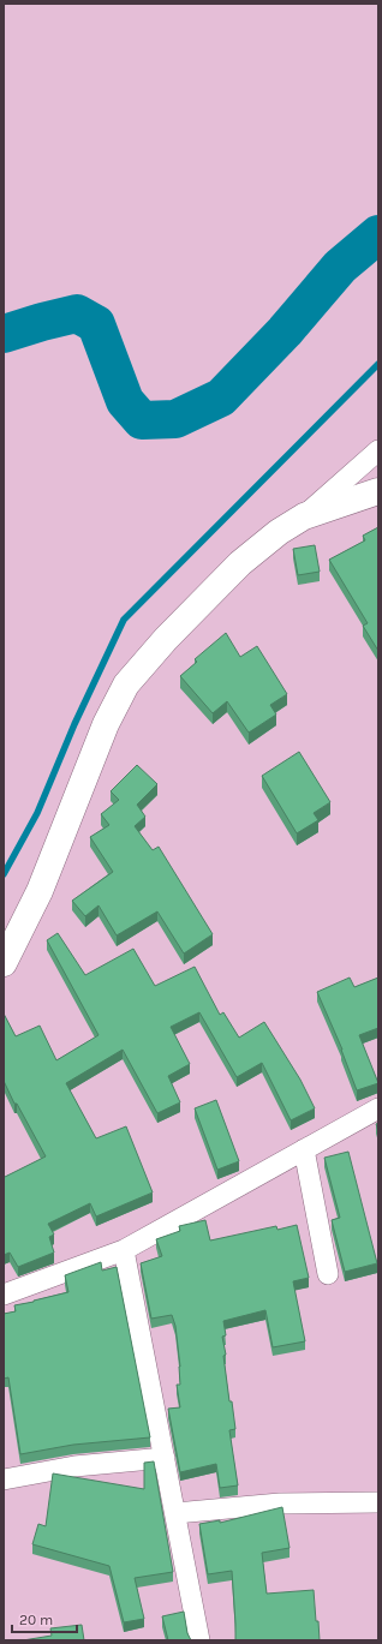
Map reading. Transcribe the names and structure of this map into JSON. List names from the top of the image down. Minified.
{"scale_bar":"20 m"}
